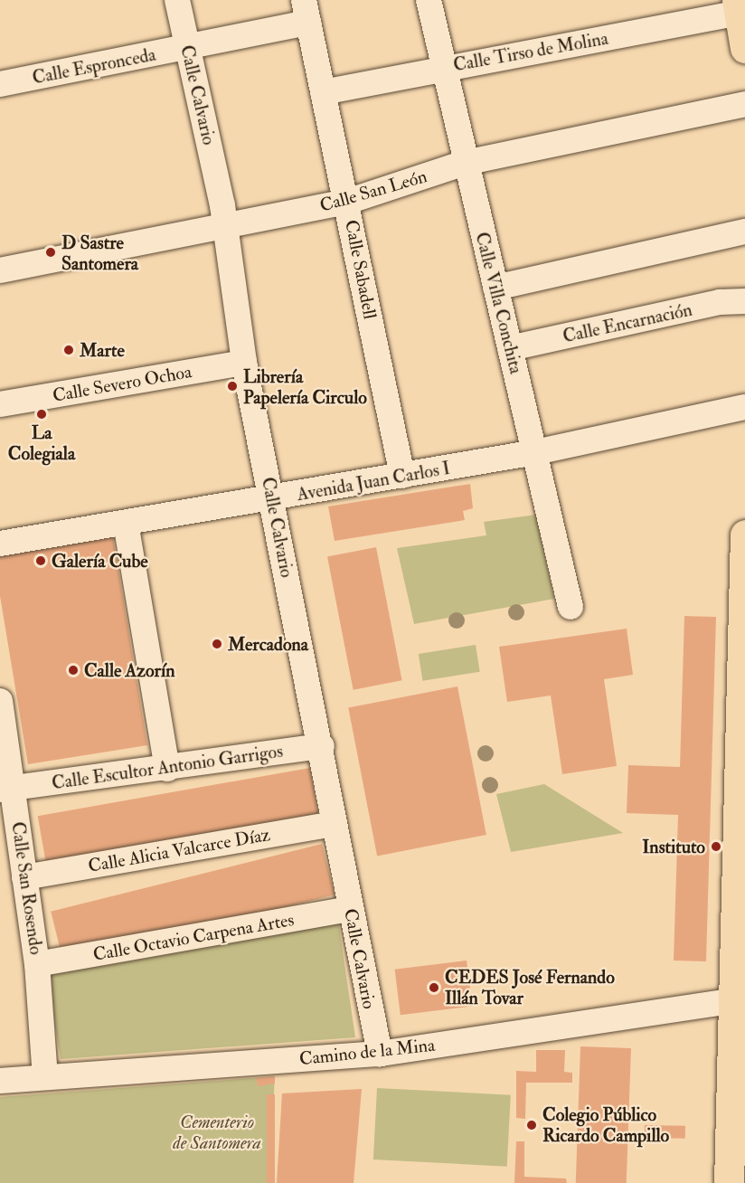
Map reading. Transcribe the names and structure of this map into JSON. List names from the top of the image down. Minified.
{"streets":{"street":["Calle Tirso de Molina","Calle Espronceda","Calle Calvario","Calle San León","Calle Sabadell","Calle Villa Conchita","Calle Encarnación","Calle Severo Ochoa","Avenida Juan Carlos I","Calle Escultor Antonio Garrigos","Calle Alicia Valcarce Díaz","Calle San Rosendo","Calle Octavio Carpena Artes","Camino de la Mina"]},"crossings":[["Calle Tirso de Molina","Calle Sabadell"],["Calle Tirso de Molina","Calle Villa Conchita"],["Calle Espronceda","Calle Calvario"],["Calle Espronceda","Calle Sabadell"],["Calle Calvario","Calle San León"],["Calle Calvario","Calle Severo Ochoa"],["Calle Calvario","Avenida Juan Carlos I"],["Calle Calvario","Calle Escultor Antonio Garrigos"],["Calle Calvario","Calle Alicia Valcarce Díaz"],["Calle Calvario","Calle Octavio Carpena Artes"],["Calle Calvario","Camino de la Mina"],["Calle San León","Calle Sabadell"],["Calle San León","Calle Villa Conchita"],["Calle Sabadell","Avenida Juan Carlos I"],["Calle Villa Conchita","Calle Encarnación"],["Calle Villa Conchita","Avenida Juan Carlos I"],["Calle Escultor Antonio Garrigos","Calle San Rosendo"],["Calle Alicia Valcarce Díaz","Calle San Rosendo"],["Calle San Rosendo","Calle Octavio Carpena Artes"],["Calle San Rosendo","Camino de la Mina"]],"parks":["Cementerio de Santomera"],"places":["D Sastre Santomera","Marte","Librería Papelería Circulo","La Colegiala","Galería Cube","Mercadona","Calle Azorín","Instituto","CEDES José Fernando Illán Tovar","Colegio Público Ricardo Campillo"]}
